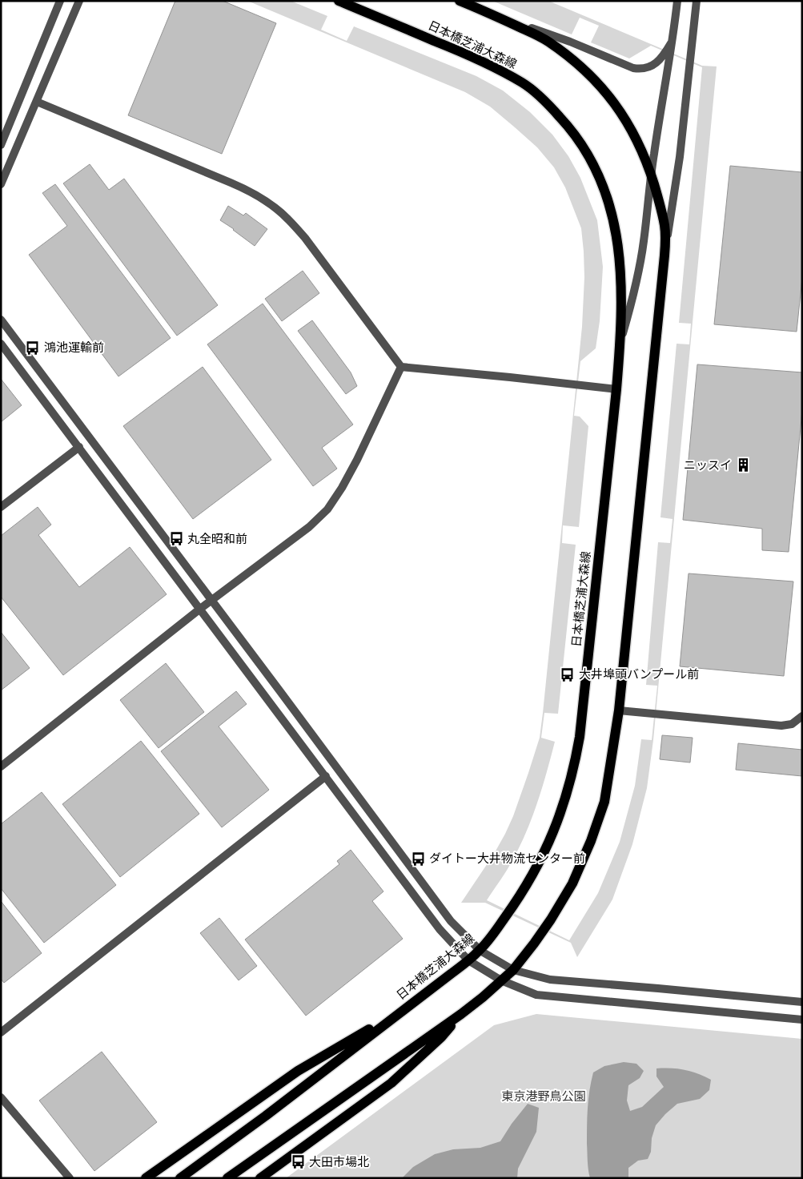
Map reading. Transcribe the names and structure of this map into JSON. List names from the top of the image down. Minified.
{"streets":{"main road":["日本橋芝浦大森線"]},"parks":["東京港野鳥公園"],"places":{"bus stop":["鴻池運輸前","丸全昭和前","大井埠頭バンプール前","ダイトー大井物流センター前","大田市場北"],"building":["ニッスイ"]}}
